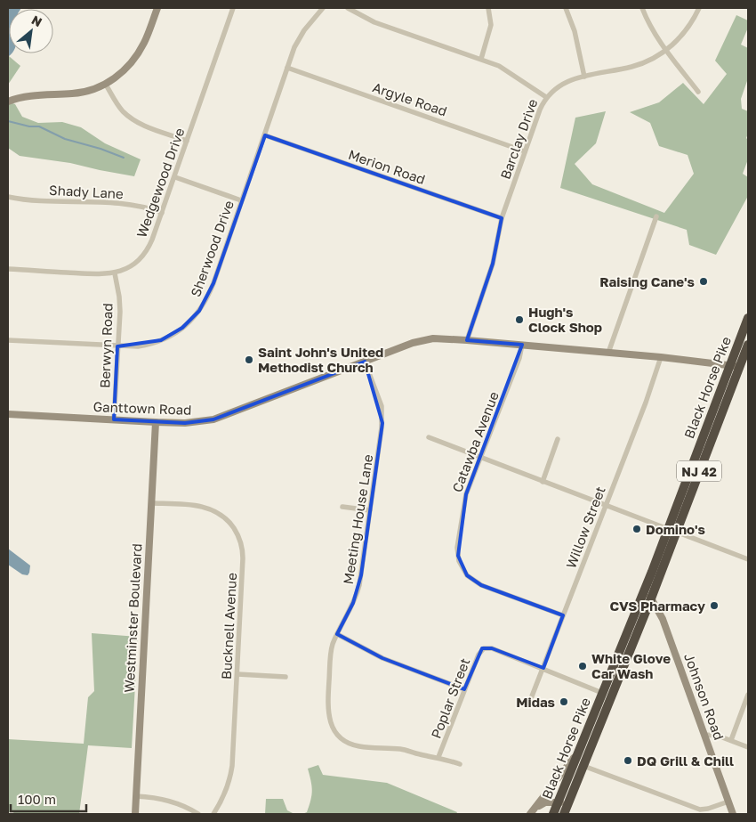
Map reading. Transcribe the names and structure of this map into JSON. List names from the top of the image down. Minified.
{"streets":{"highway":["Black Horse Pike","NJ 42"],"street":["Argyle Road","Barclay Drive","Merion Road","Wedgewood Drive","Shady Lane","Sherwood Drive","Berwyn Road","Ganttown Road","Catawba Avenue","Meeting House Lane","Willow Street","Westminster Boulevard","Bucknell Avenue","Johnson Road","Poplar Street"]},"crossings":[["Argyle Road","Barclay Drive"],["Argyle Road","Sherwood Drive"],["Barclay Drive","Merion Road"],["Barclay Drive","Ganttown Road"],["Merion Road","Sherwood Drive"],["Wedgewood Drive","Shady Lane"],["Wedgewood Drive","Berwyn Road"],["Sherwood Drive","Berwyn Road"],["Berwyn Road","Ganttown Road"],["Black Horse Pike","Ganttown Road"],["Black Horse Pike","Johnson Road"],["Ganttown Road","Catawba Avenue"],["Ganttown Road","Meeting House Lane"],["Ganttown Road","Willow Street"],["Ganttown Road","Westminster Boulevard"],["Catawba Avenue","Willow Street"],["Meeting House Lane","Poplar Street"],["Willow Street","Poplar Street"],["Westminster Boulevard","Bucknell Avenue"]],"places":["Raising Cane's","Hugh's Clock Shop","Saint John's United Methodist Church","Domino's","CVS Pharmacy","White Glove Car Wash","Midas","DQ Grill & Chill"],"scale_bar":"100 m","north":"top right"}
